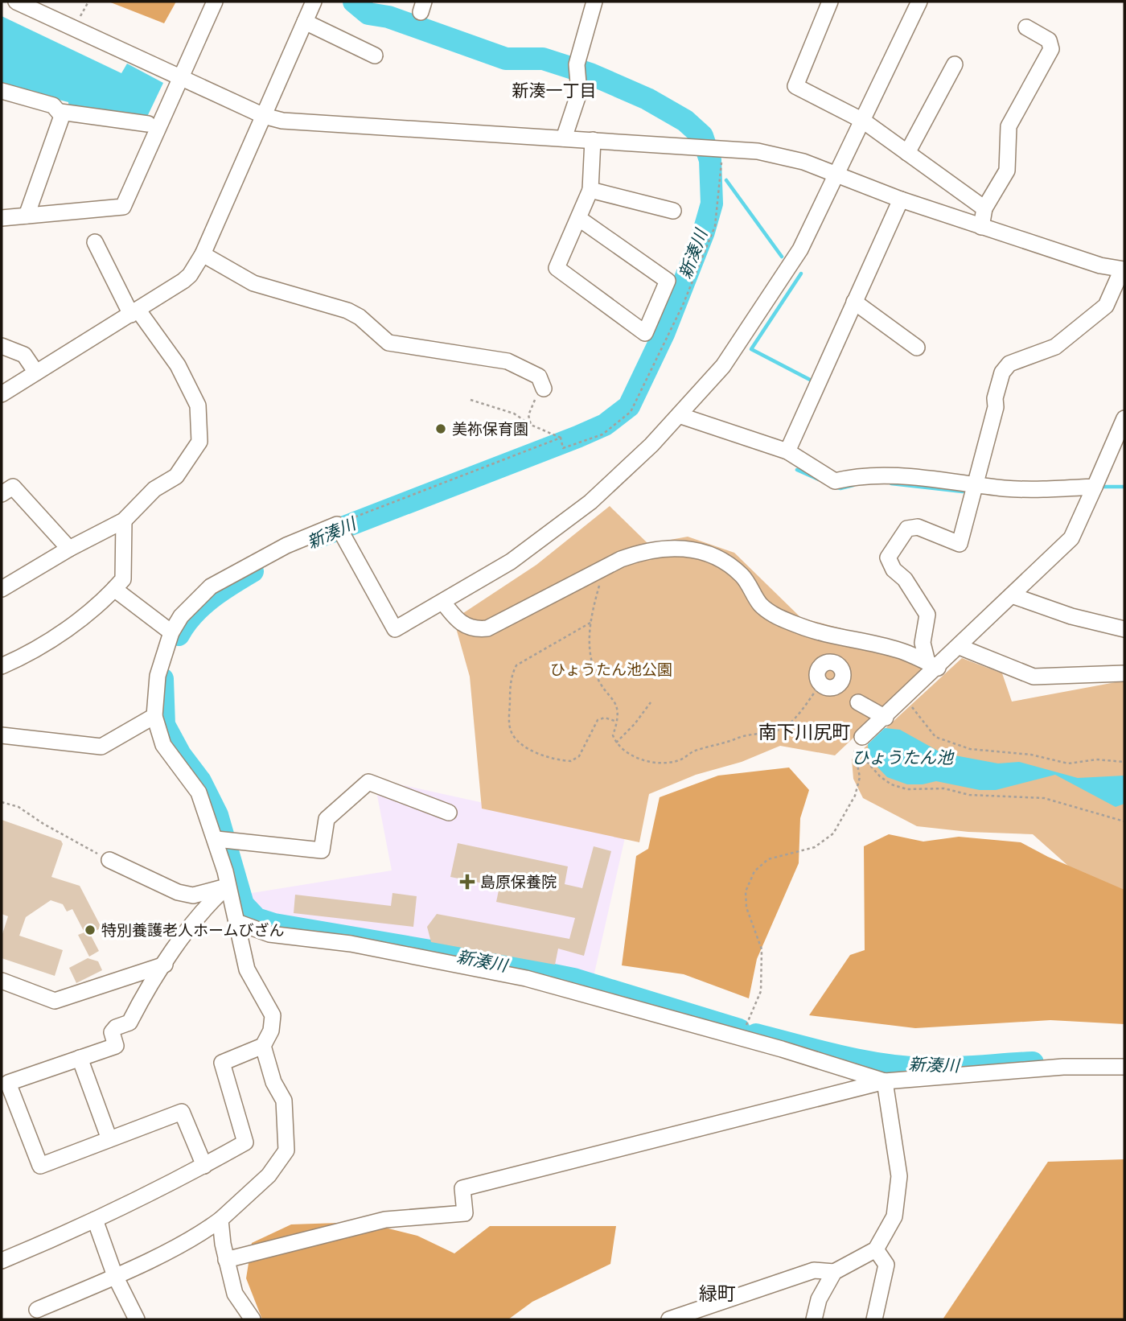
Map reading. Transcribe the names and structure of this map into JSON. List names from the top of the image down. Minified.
{"districts":["新湊一丁目","南下川尻町","緑町"],"water":["新湊川","ひょうたん池"],"parks":["ひょうたん池公園"],"places":{"other":["美祢保育園","特別養護老人ホームびざん"],"health":["島原保養院"]}}
